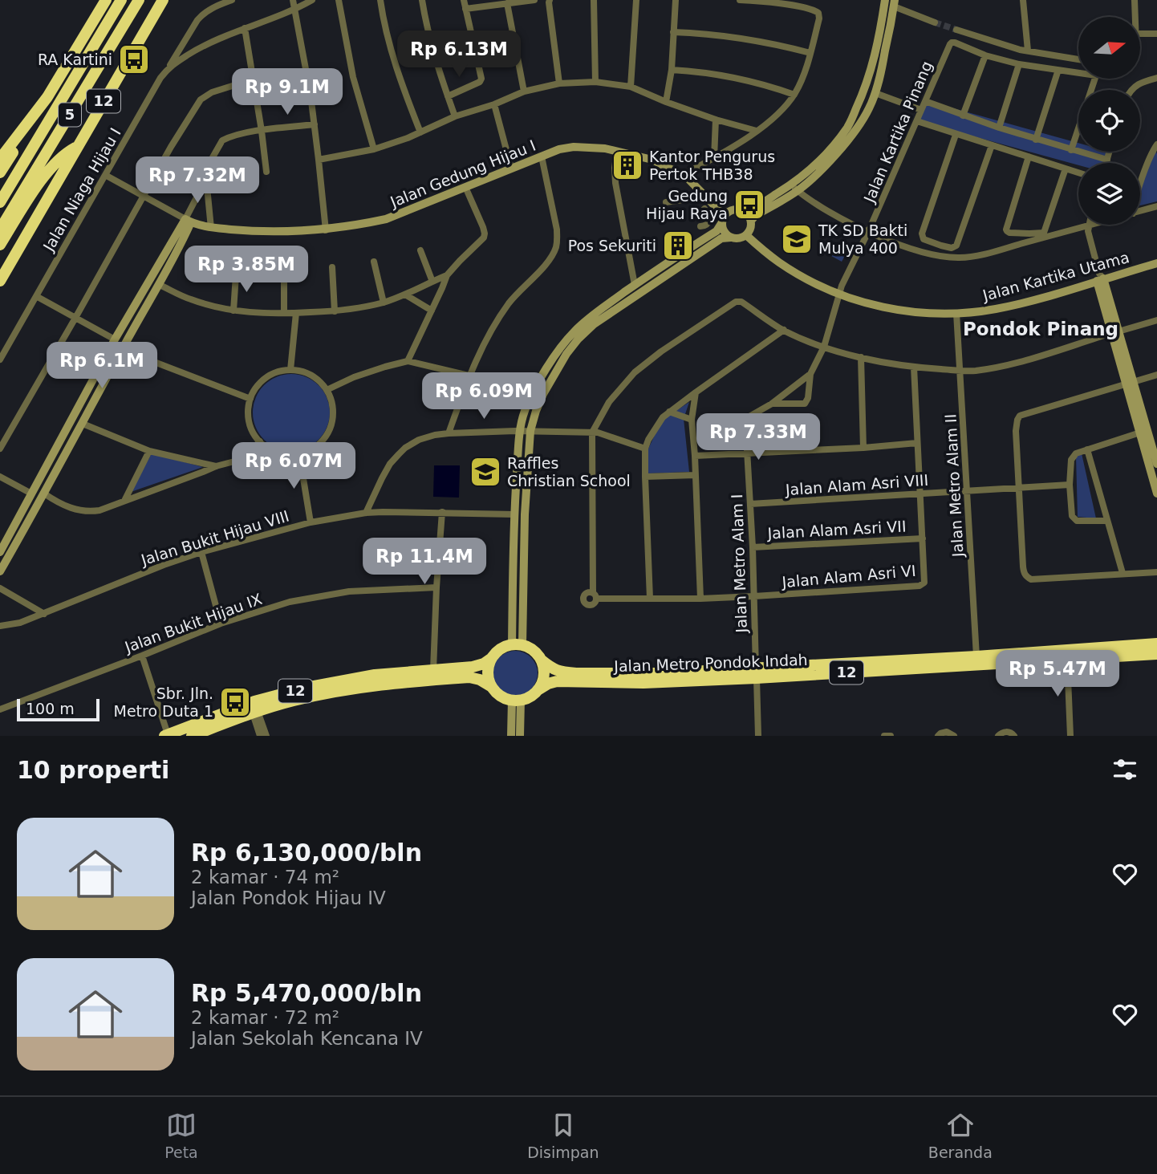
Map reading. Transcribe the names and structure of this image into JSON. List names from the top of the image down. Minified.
{"streets":{"highway":["12","5","Jalan Metro Pondok Indah"],"main road":["Jalan Gedung Hijau I","Jalan Kartika Utama"],"street":["Jalan Kartika Pinang","Jalan Niaga Hijau I","Jalan Alam Asri VIII","Jalan Metro Alam II","Jalan Alam Asri VII","Jalan Bukit Hijau VIII","Jalan Metro Alam I","Jalan Alam Asri VI","Jalan Bukit Hijau IX"]},"crossings":[["12","Jalan Metro Pondok Indah"],["Jalan Kartika Pinang","Jalan Kartika Utama"],["Jalan Kartika Pinang","Jalan Metro Alam I"],["Jalan Gedung Hijau I","Jalan Kartika Utama"],["Jalan Kartika Utama","Jalan Metro Alam II"],["Jalan Kartika Utama","Jalan Metro Alam I"],["Jalan Alam Asri VIII","Jalan Metro Alam II"],["Jalan Alam Asri VIII","Jalan Metro Alam I"],["Jalan Alam Asri VIII","Jalan Alam Asri VI"],["Jalan Metro Alam II","Jalan Metro Pondok Indah"],["Jalan Alam Asri VII","Jalan Metro Alam I"],["Jalan Alam Asri VII","Jalan Alam Asri VI"],["Jalan Metro Alam I","Jalan Alam Asri VI"],["Jalan Metro Alam I","Jalan Metro Pondok Indah"]],"districts":["Pondok Pinang"],"places":{"bus stop":["RA Kartini","Gedung Hijau Raya","Sbr. Jln. Metro Duta 1"],"building":["Kantor Pengurus Pertok THB38","Pos Sekuriti"],"school or university":["TK SD Bakti Mulya 400","Raffles Christian School"]},"scale_bar":"100 m","north":"right","page":{"price":["Rp 6.13M","Rp 9.1M","Rp 7.32M","Rp 3.85M","Rp 6.1M","Rp 6.09M","Rp 7.33M","Rp 6.07M","Rp 11.4M","Rp 5.47M"],"scale":"100 m","heading":"10 properti","list":[{"name":"Rp 6,130,000/bln","note":"2 kamar · 74 m² · Jalan Pondok Hijau IV"},{"name":"Rp 5,470,000/bln","note":"2 kamar · 72 m² · Jalan Sekolah Kencana IV"}],"tabs":["Peta","Disimpan","Beranda"]}}
